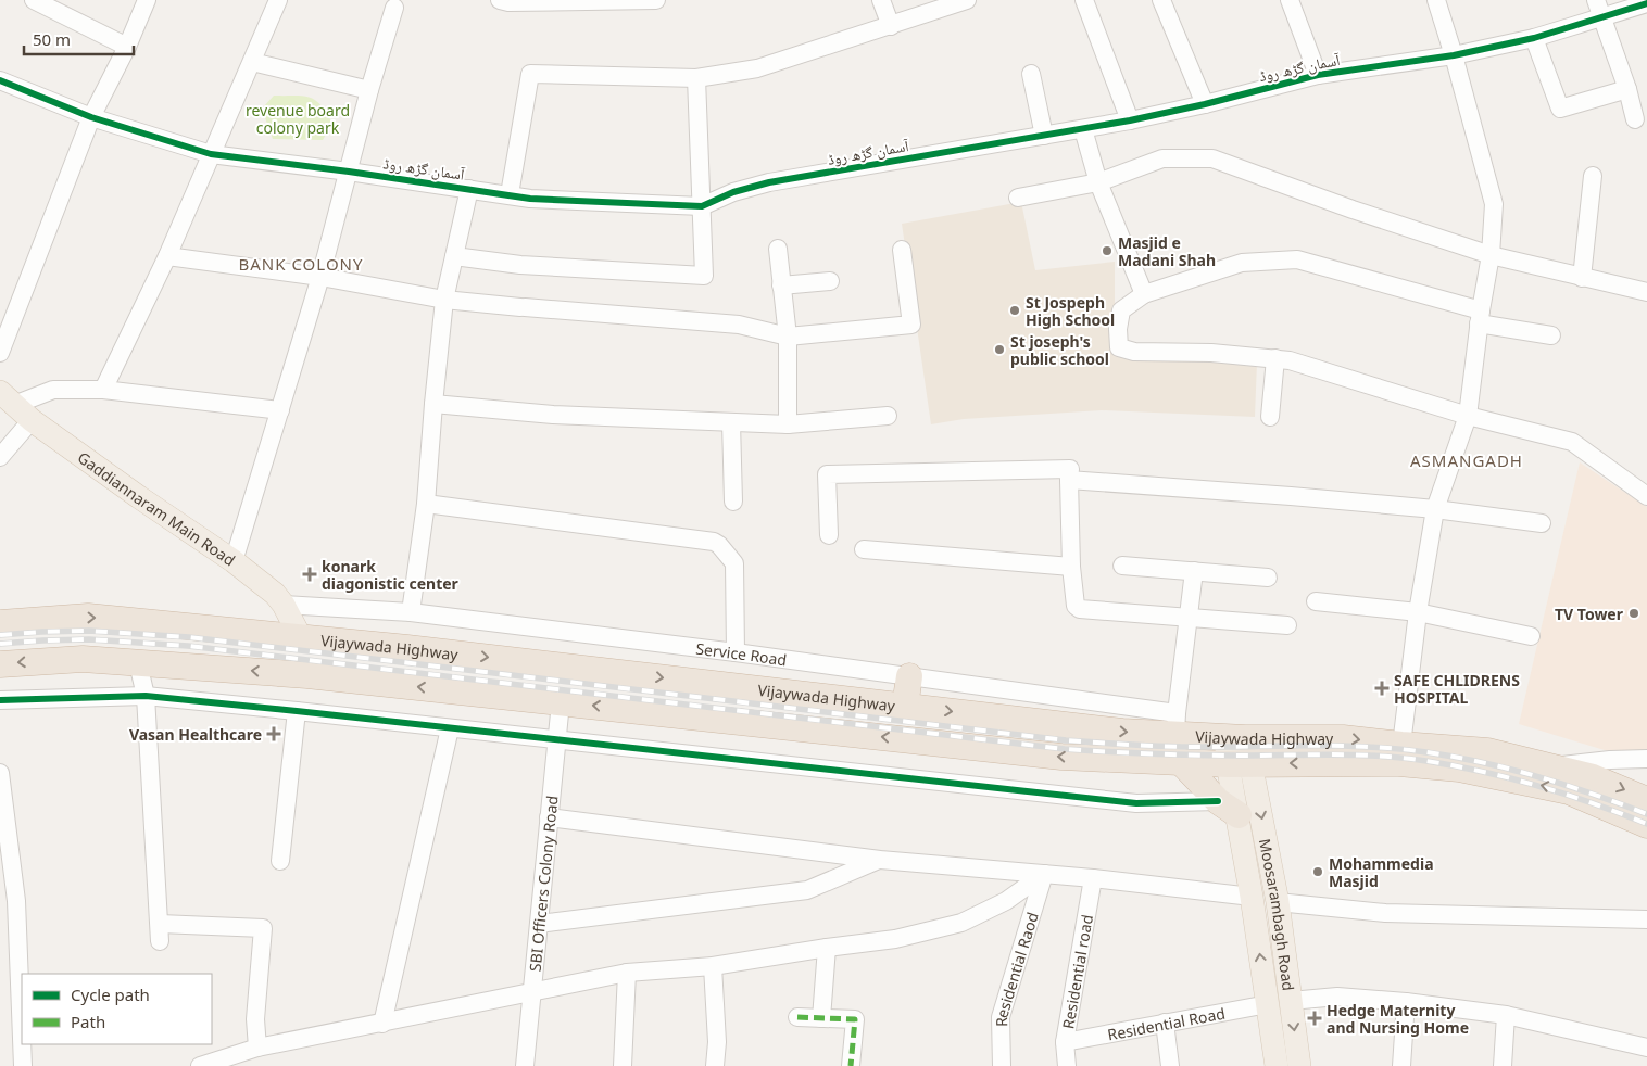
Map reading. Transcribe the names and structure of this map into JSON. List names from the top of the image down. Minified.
{"streets":{"highway":["Vijaywada Highway"],"main road":["Gaddiannaram Main Road","Moosarambagh Road"],"street":["آسمان گڑھ روڈ","Service Road","SBI Officers Colony Road","Residential Raod","Residential road","Residential Road"]},"crossings":[["Gaddiannaram Main Road","Vijaywada Highway"],["Gaddiannaram Main Road","Service Road"],["Vijaywada Highway","Service Road"],["Vijaywada Highway","SBI Officers Colony Road"],["Vijaywada Highway","Moosarambagh Road"],["Moosarambagh Road","Residential Road"],["Residential road","Residential Road"]],"districts":["BANK COLONY","ASMANGADH"],"parks":["revenue board colony park"],"places":{"other":["Masjid e Madani Shah","St Jospeph High School","St joseph's public school","TV Tower","Mohammedia Masjid"],"health":["konark diagonistic center","SAFE CHLIDRENS HOSPITAL","Vasan Healthcare","Hedge Maternity and Nursing Home"]},"legend":["Cycle path","Path"],"scale_bar":"50 m"}
